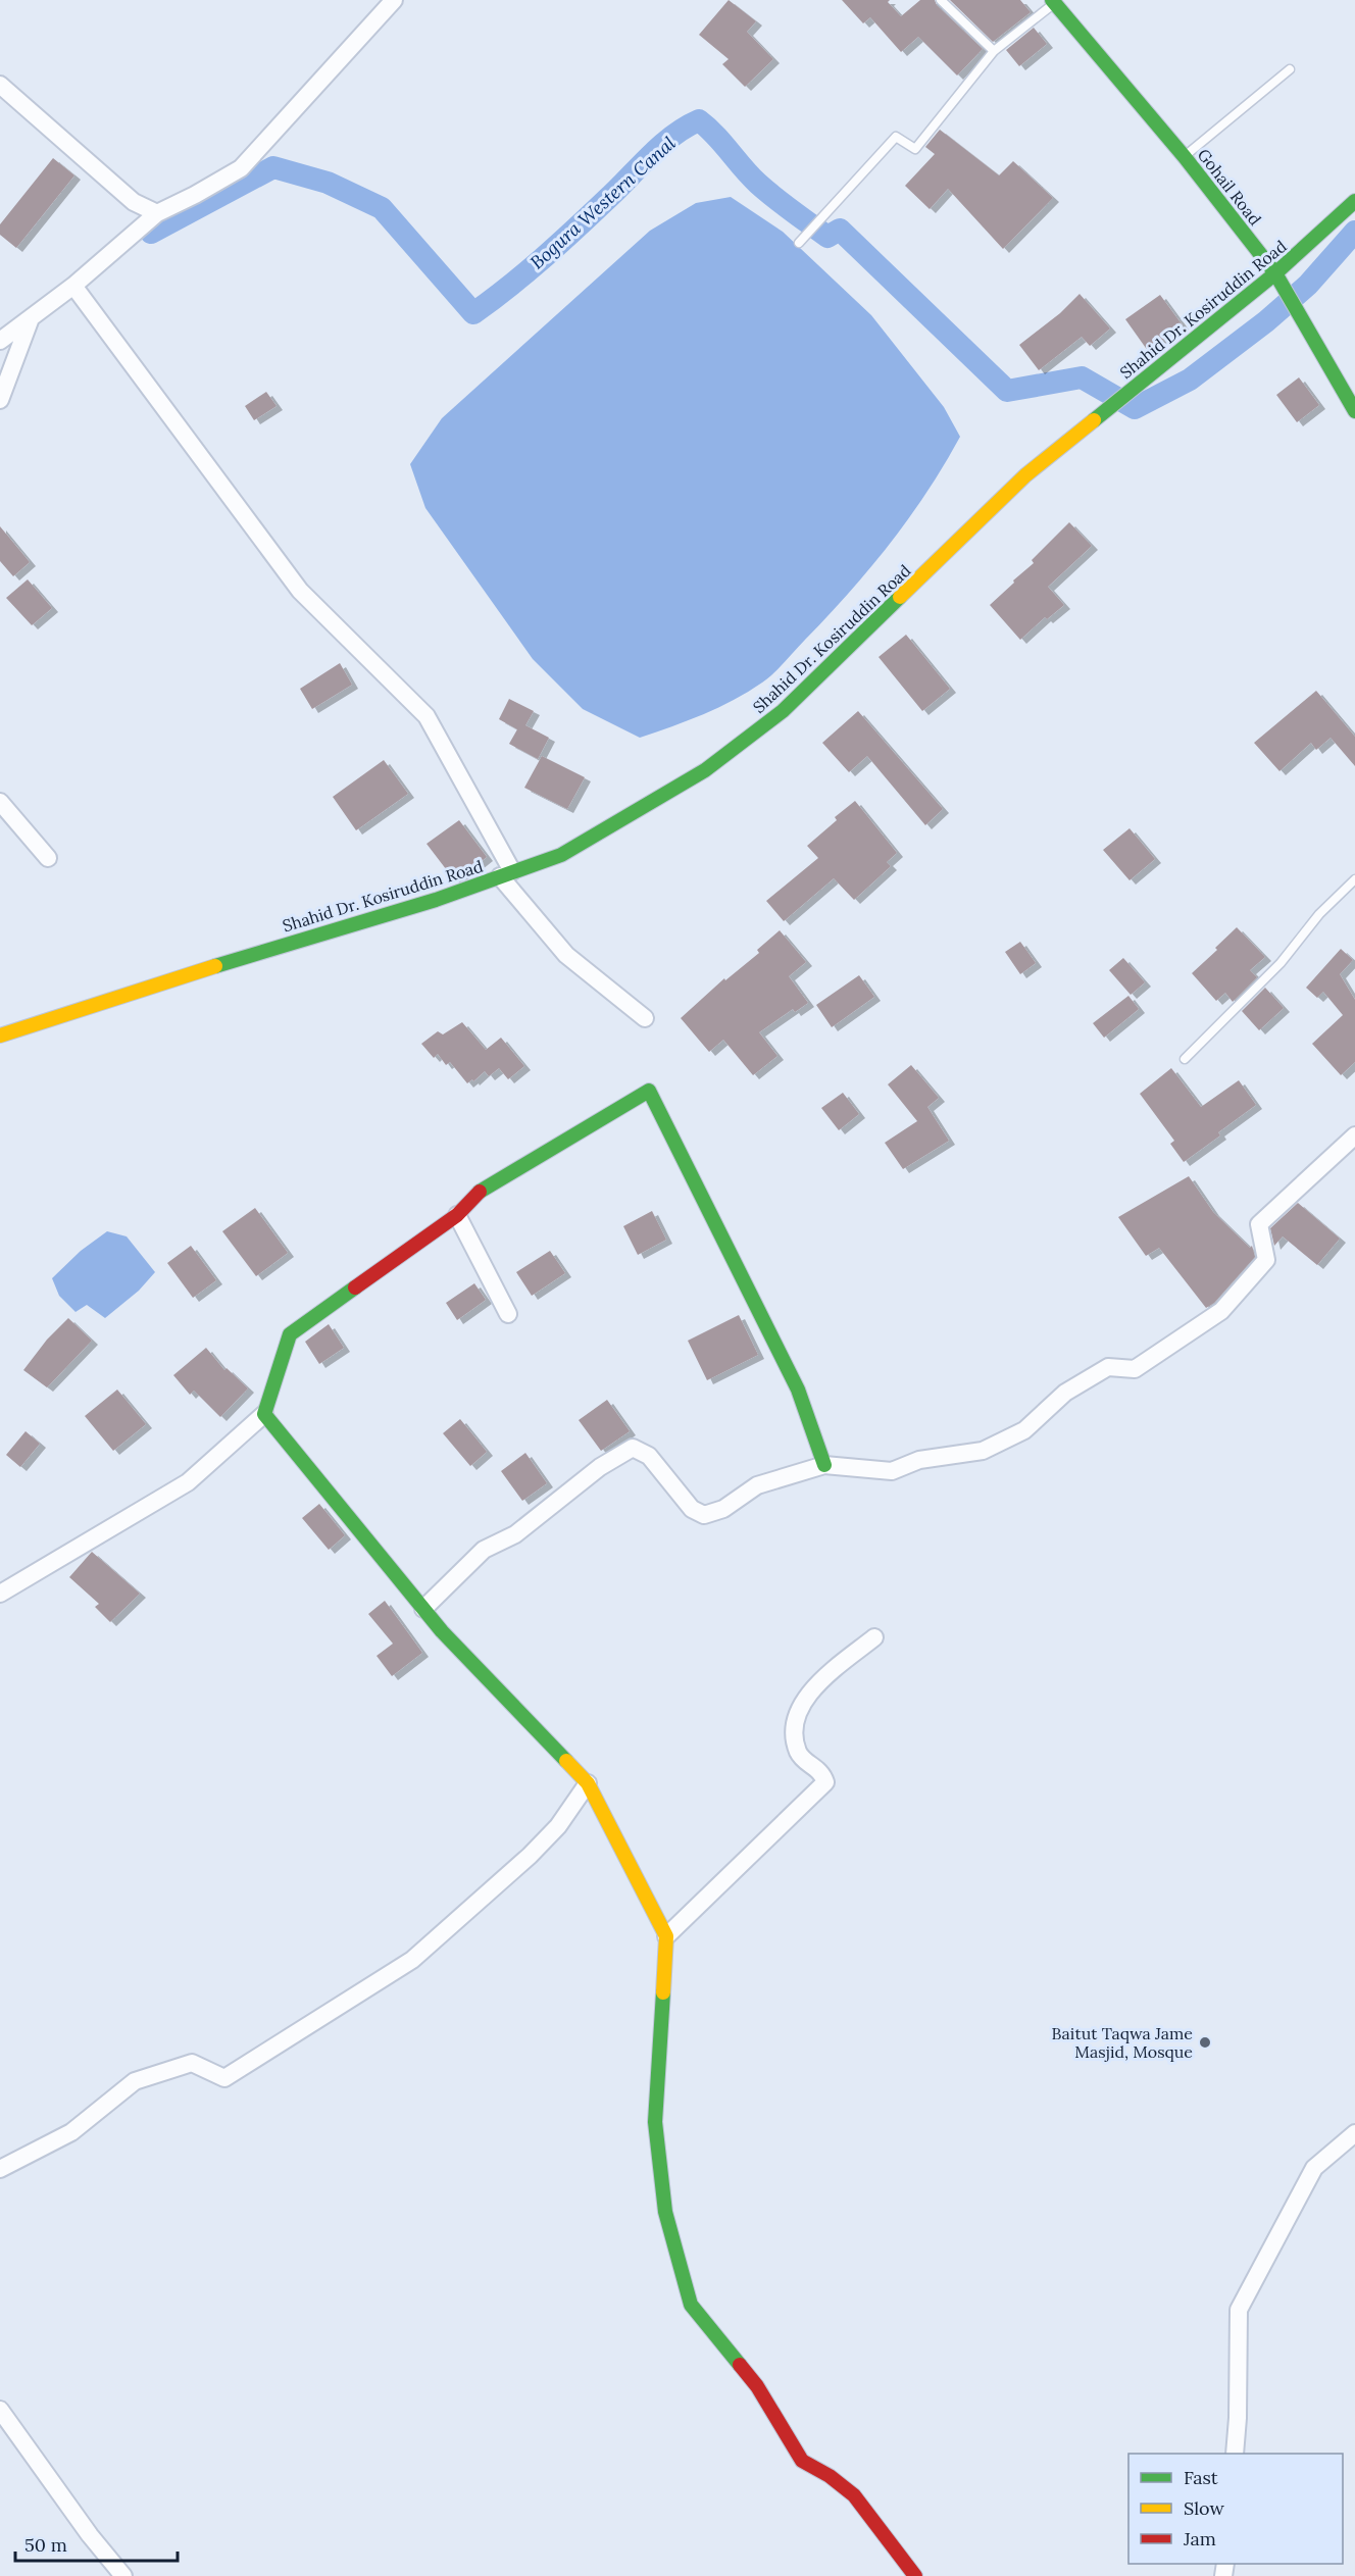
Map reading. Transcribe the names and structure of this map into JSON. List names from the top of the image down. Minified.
{"streets":{"street":["Gohail Road","Shahid Dr. Kosiruddin Road"]},"crossings":[["Gohail Road","Shahid Dr. Kosiruddin Road"]],"water":["Bogura Western Canal"],"places":["Baitut Taqwa Jame Masjid, Mosque"],"legend":["Fast","Slow","Jam"],"scale_bar":"50 m"}
